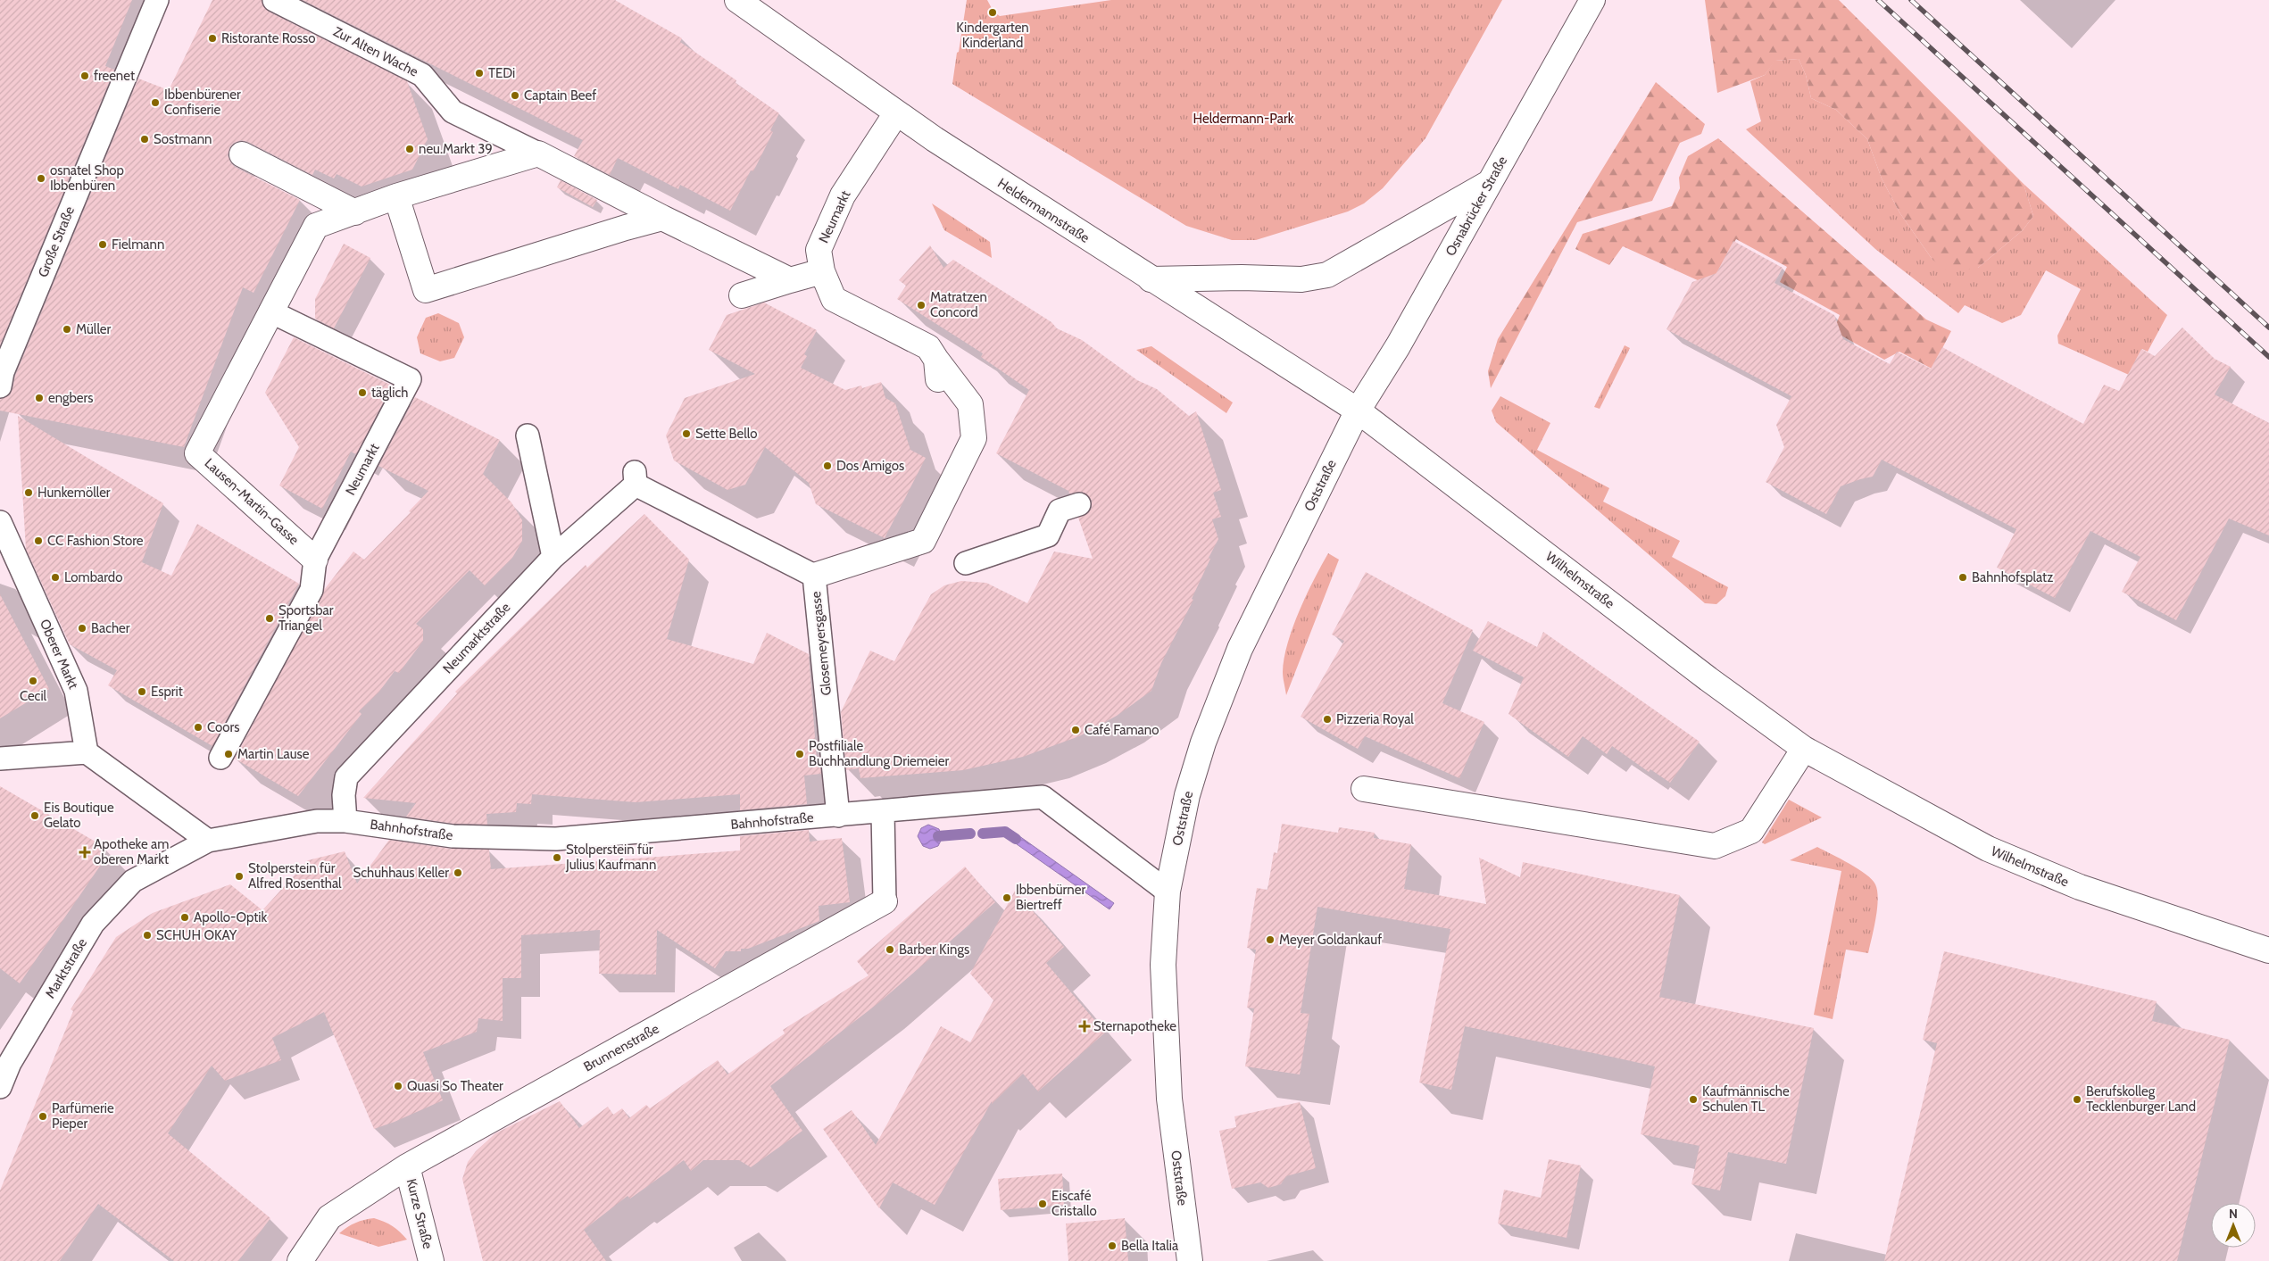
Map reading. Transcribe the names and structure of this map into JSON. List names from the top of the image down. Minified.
{"streets":{"street":["Zur Alten Wache","Osnabrücker Straße","Heldermannstraße","Neumarkt","Große Straße","Oststraße","Lausen-Martin-Gasse","Wilhelmstraße","Neumarktstraße","Glosemeyersgasse","Oberer Markt","Bahnhofstraße","Marktstraße","Brunnenstraße","Kurze Straße"]},"crossings":[["Zur Alten Wache","Lausen-Martin-Gasse"],["Osnabrücker Straße","Heldermannstraße"],["Osnabrücker Straße","Oststraße"],["Osnabrücker Straße","Wilhelmstraße"],["Heldermannstraße","Neumarkt"],["Heldermannstraße","Oststraße"],["Heldermannstraße","Wilhelmstraße"],["Neumarkt","Lausen-Martin-Gasse"],["Neumarkt","Glosemeyersgasse"],["Oststraße","Wilhelmstraße"],["Oststraße","Bahnhofstraße"],["Neumarktstraße","Glosemeyersgasse"],["Neumarktstraße","Bahnhofstraße"],["Glosemeyersgasse","Bahnhofstraße"],["Bahnhofstraße","Brunnenstraße"],["Brunnenstraße","Kurze Straße"]],"parks":["Heldermann-Park"],"places":{"other":["Kindergarten Kinderland","Ristorante Rosso","TEDi","freenet","Captain Beef","Ibbenbürener Confiserie","Sostmann","neu.Markt 39","osnatel Shop Ibbenbüren","Fielmann","Matratzen Concord","Müller","täglich","engbers","Sette Bello","Dos Amigos","Hunkemöller","CC Fashion Store","Lombardo","Bahnhofsplatz","Sportsbar Triangel","Bacher","Cecil","Esprit","Pizzeria Royal","Coors","Café Famano","Martin Lause","Postfiliale Buchhandlung Driemeier","Eis Boutique Gelato","Stolperstein für Julius Kaufmann","Schuhhaus Keller","Stolperstein für Alfred Rosenthal","Ibbenbürner Biertreff","Apollo-Optik","SCHUH OKAY","Meyer Goldankauf","Barber Kings","Quasi So Theater","Kaufmännische Schulen TL","Berufskolleg Tecklenburger Land","Parfümerie Pieper","Eiscafé Cristallo","Bella Italia"],"health":["Apotheke am oberen Markt","Sternapotheke"]},"north":"top"}
